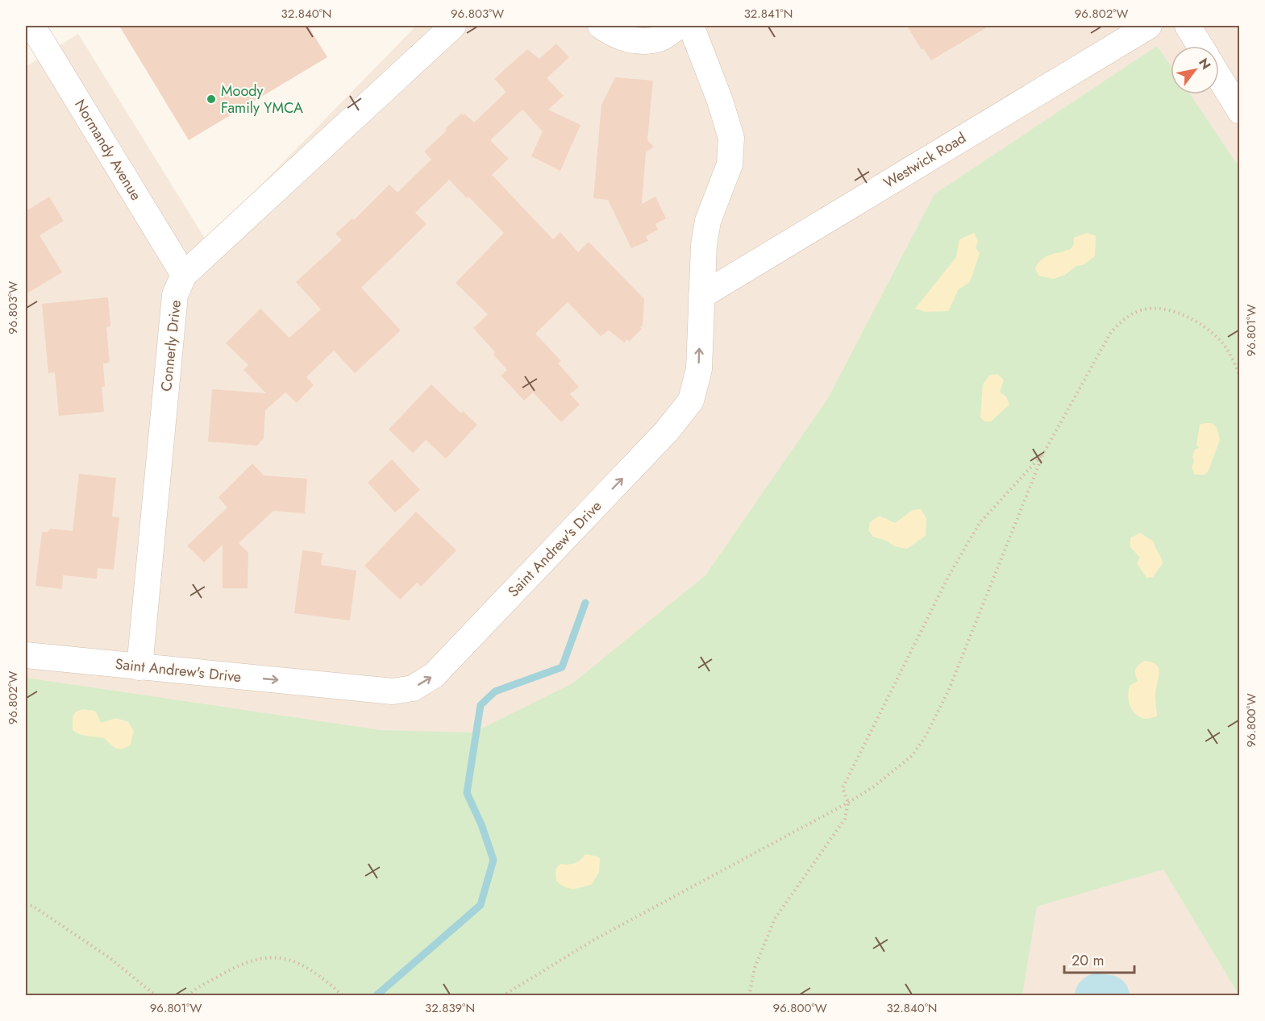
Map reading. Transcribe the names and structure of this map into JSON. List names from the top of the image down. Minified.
{"streets":{"street":["Normandy Avenue","Westwick Road","Connerly Drive","Saint Andrew's Drive"]},"crossings":[["Normandy Avenue","Connerly Drive"],["Westwick Road","Saint Andrew's Drive"],["Connerly Drive","Saint Andrew's Drive"]],"one_way":["Saint Andrew's Drive"],"places":["Moody Family YMCA"],"scale_bar":"20 m","north":"top right","coordinates":["32.840°N","96.803°W","32.841°N","96.802°W","96.801°W","96.800°W","32.839°N"]}
